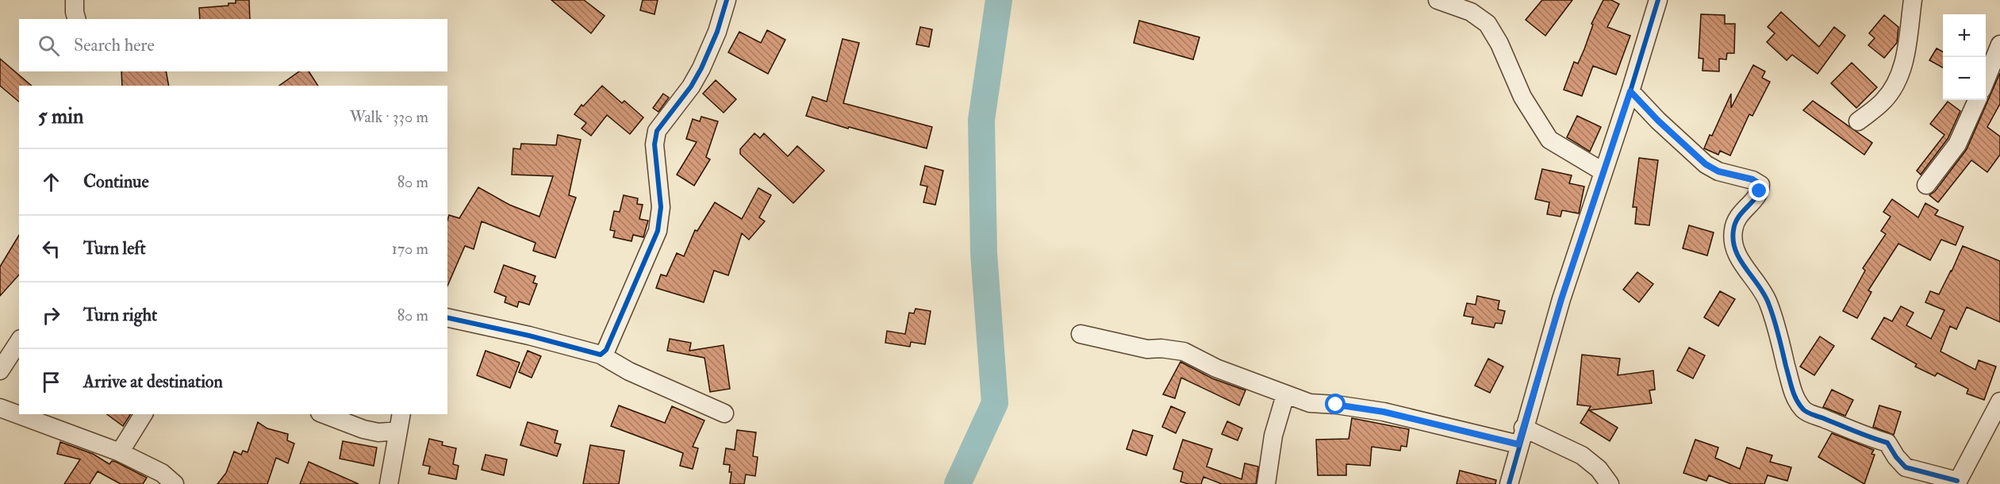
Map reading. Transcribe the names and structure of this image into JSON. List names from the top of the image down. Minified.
{"page":{"map_buttons":["+","−"],"search":"Search here","heading":["5 min","Walk · 330 m"],"list":[["Continue","80 m"],["Turn left","170 m"],["Turn right","80 m"],"Arrive at destination"]}}
